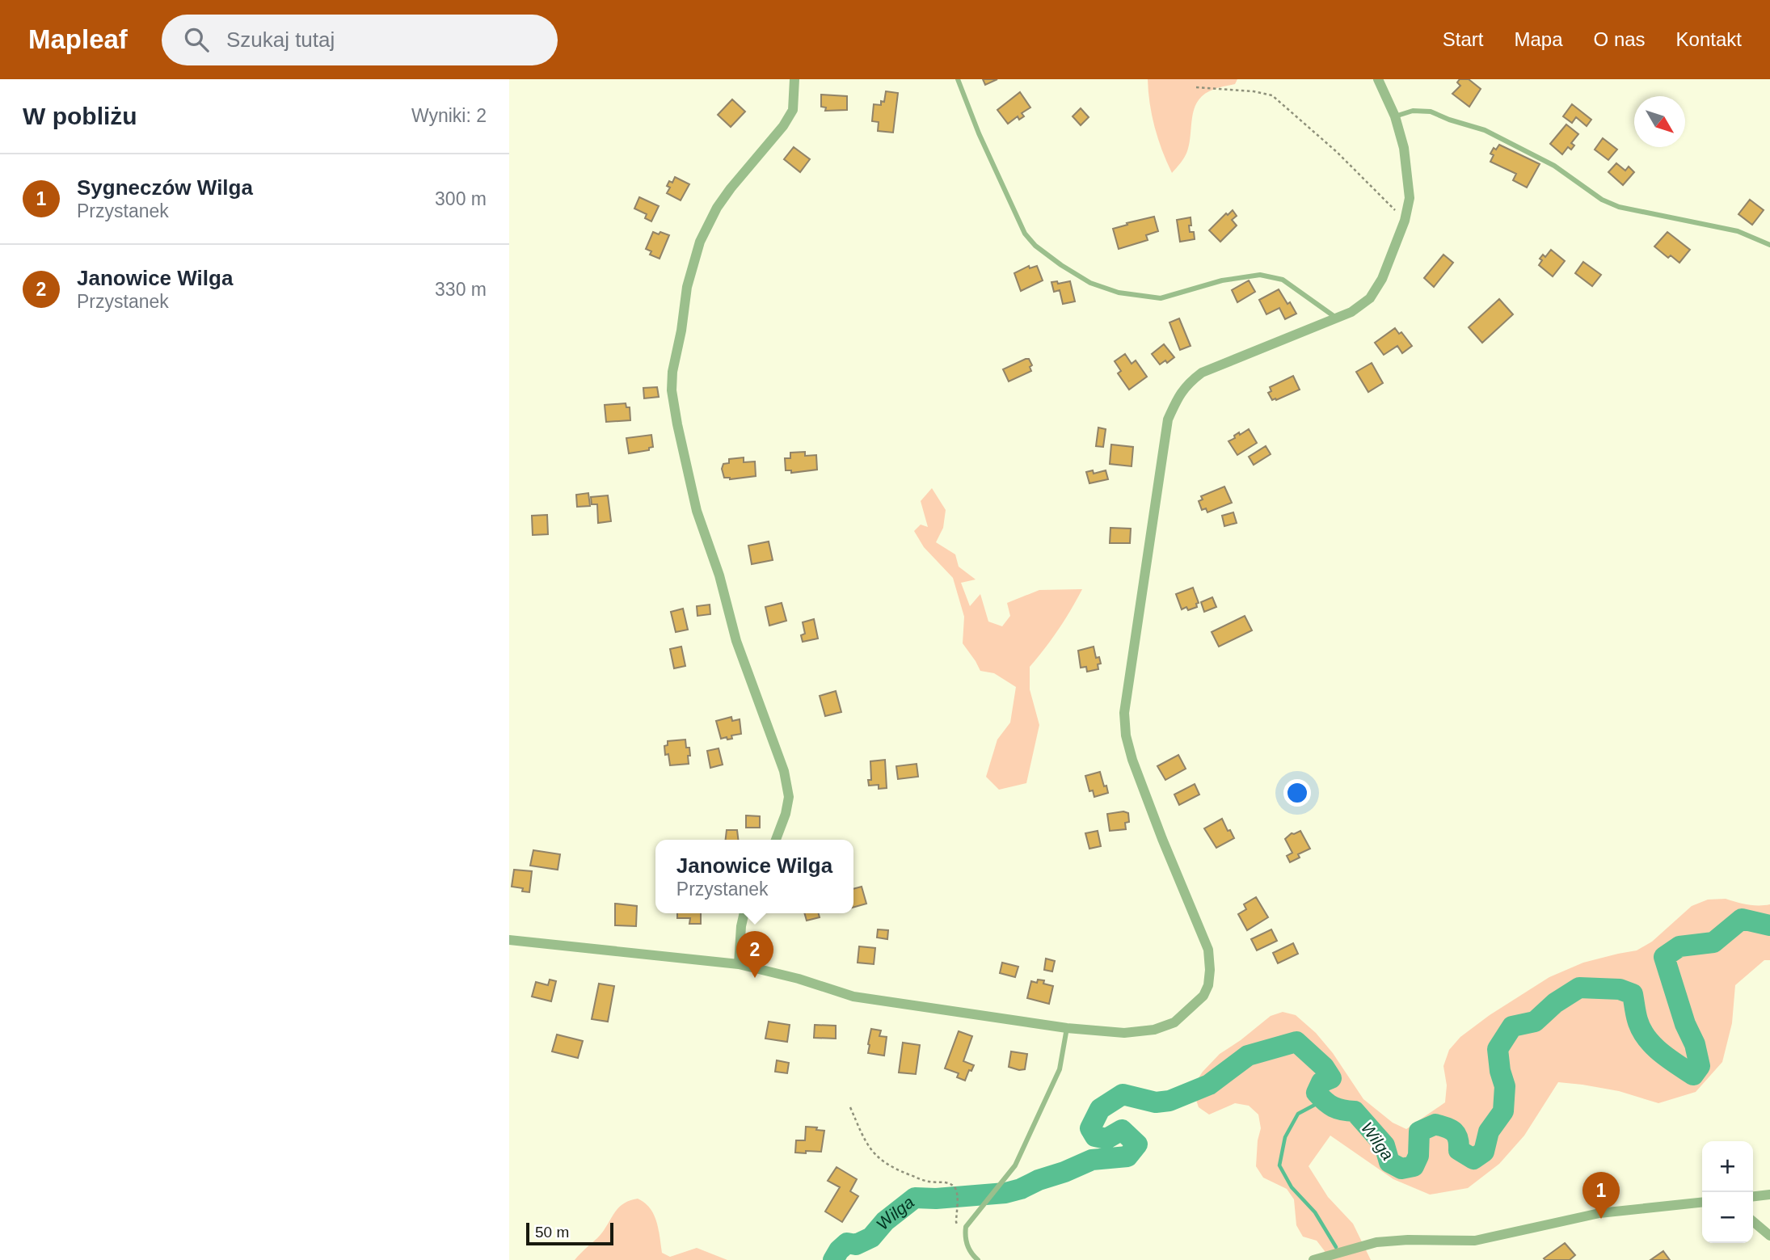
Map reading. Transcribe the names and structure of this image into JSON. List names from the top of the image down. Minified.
{"water":["Wilga"],"scale_bar":"50 m","north":"bottom right","page":{"header":"Mapleaf","search":"Szukaj tutaj","nav":["Start","Mapa","O nas","Kontakt"],"heading":["W pobliżu","Wyniki: 2"],"list":[{"mark":"1","name":"Sygneczów Wilga","note":"Przystanek","value":"300 m"},{"mark":"2","name":"Janowice Wilga","note":"Przystanek","value":"330 m"}],"popup":["Janowice Wilga","Przystanek"],"pins":["2","1"],"map_buttons":["+","−"],"scale":"50 m"}}
